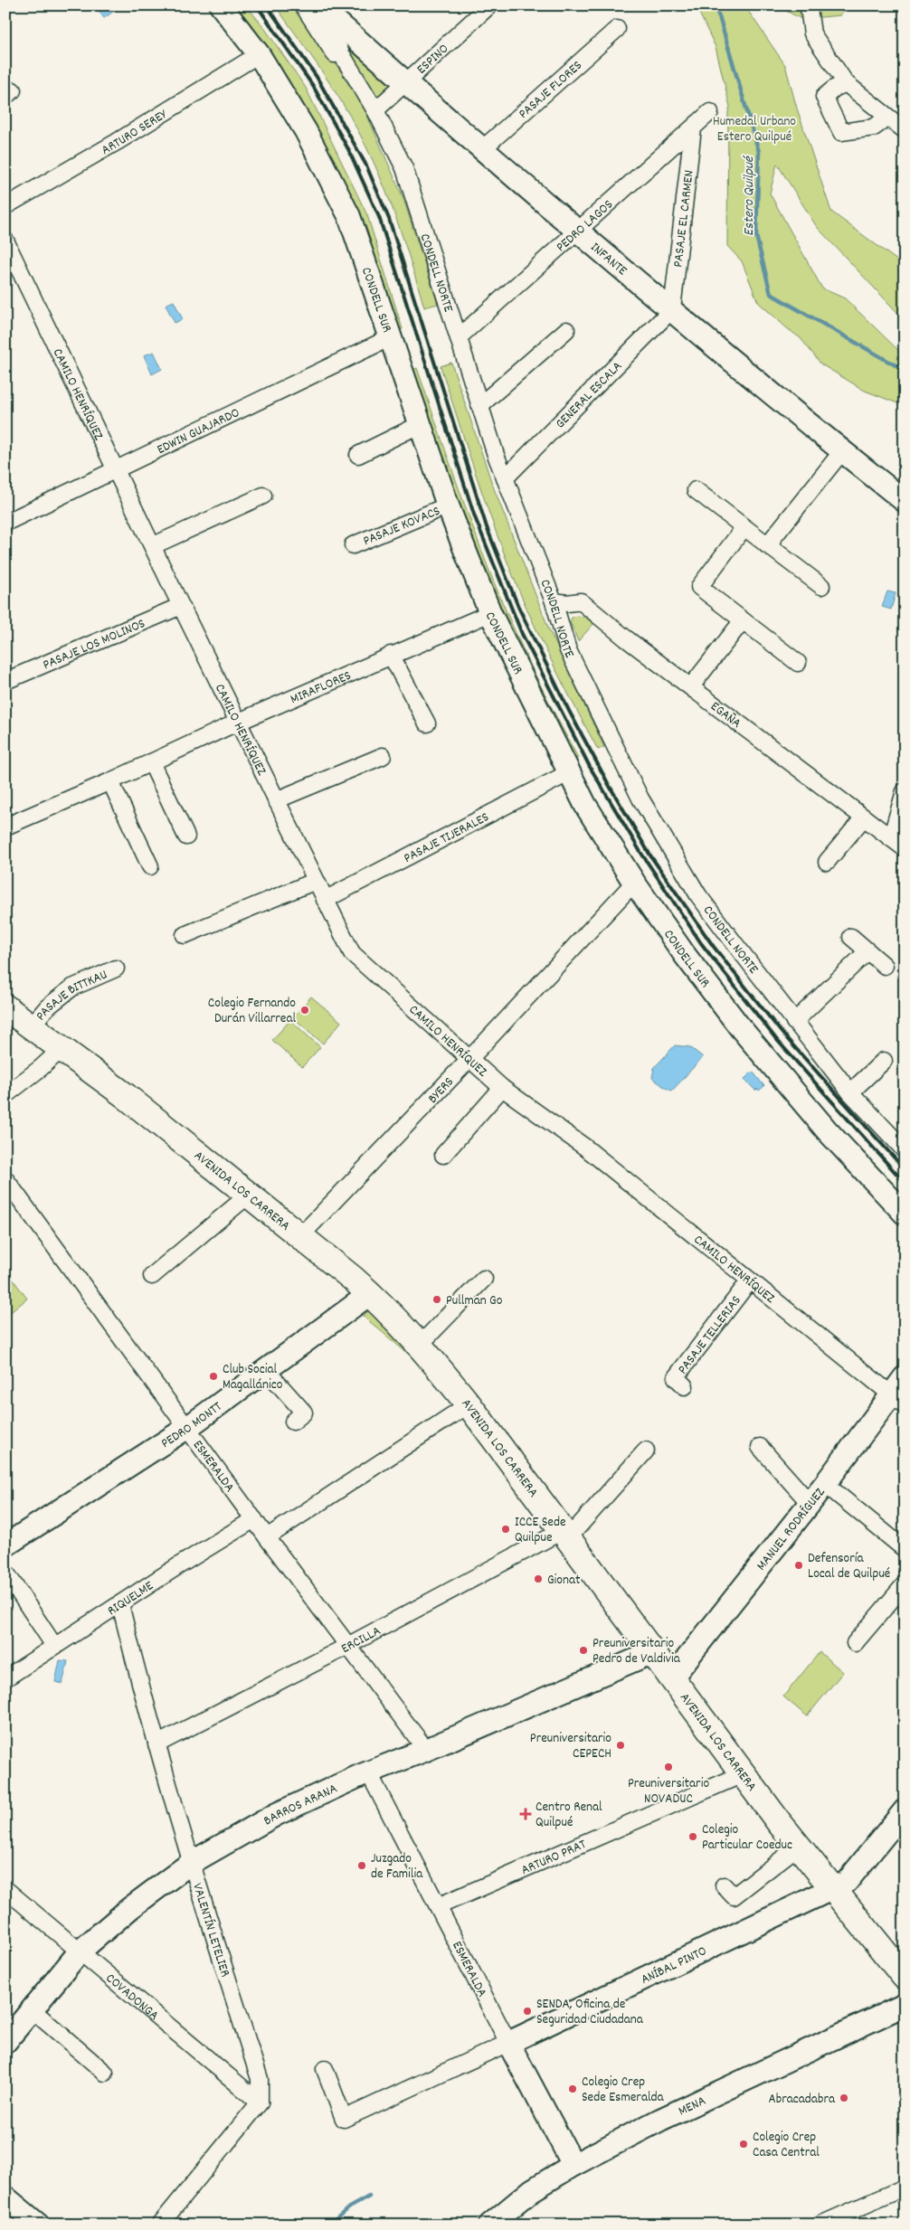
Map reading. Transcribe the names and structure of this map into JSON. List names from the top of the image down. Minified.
{"streets":{"main road":["AVENIDA LOS CARRERA"],"street":["ESPINO","PASAJE FLORES","ARTURO SEREY","PASAJE EL CARMEN","PEDRO LAGOS","INFANTE","CONDELL NORTE","CONDELL SUR","CAMILO HENRÍQUEZ","GENERAL ESCALA","EDWIN GUAJARDO","PASAJE KOVACS","PASAJE LOS MOLINOS","MIRAFLORES","EGAÑA","PASAJE TIJERALES","PASAJE BITTKAU","BYERS","PASAJE TELLERIAS","PEDRO MONTT","ESMERALDA","MANUEL RODRÍGUEZ","RIQUELME","ERCILLA","BARROS ARANA","ARTURO PRAT","VALENTÍN LETELIER","ANÍBAL PINTO","COVADONGA","MENA"]},"crossings":[["ESPINO","INFANTE"],["ESPINO","CONDELL NORTE"],["PASAJE FLORES","INFANTE"],["ARTURO SEREY","CONDELL SUR"],["PASAJE EL CARMEN","PEDRO LAGOS"],["PASAJE EL CARMEN","INFANTE"],["PASAJE EL CARMEN","GENERAL ESCALA"],["PEDRO LAGOS","INFANTE"],["PEDRO LAGOS","CONDELL NORTE"],["INFANTE","CONDELL NORTE"],["INFANTE","GENERAL ESCALA"],["CONDELL NORTE","GENERAL ESCALA"],["CONDELL NORTE","EGAÑA"],["CONDELL SUR","EDWIN GUAJARDO"],["CONDELL SUR","PASAJE KOVACS"],["CONDELL SUR","MIRAFLORES"],["CONDELL SUR","PASAJE TIJERALES"],["CONDELL SUR","BYERS"],["CAMILO HENRÍQUEZ","EDWIN GUAJARDO"],["CAMILO HENRÍQUEZ","PASAJE LOS MOLINOS"],["CAMILO HENRÍQUEZ","MIRAFLORES"],["CAMILO HENRÍQUEZ","PASAJE TIJERALES"],["CAMILO HENRÍQUEZ","BYERS"],["CAMILO HENRÍQUEZ","PASAJE TELLERIAS"],["CAMILO HENRÍQUEZ","MANUEL RODRÍGUEZ"],["PASAJE BITTKAU","AVENIDA LOS CARRERA"],["BYERS","AVENIDA LOS CARRERA"],["AVENIDA LOS CARRERA","PEDRO MONTT"],["AVENIDA LOS CARRERA","MANUEL RODRÍGUEZ"],["AVENIDA LOS CARRERA","ERCILLA"],["AVENIDA LOS CARRERA","BARROS ARANA"],["AVENIDA LOS CARRERA","ARTURO PRAT"],["AVENIDA LOS CARRERA","ANÍBAL PINTO"],["PEDRO MONTT","ESMERALDA"],["ESMERALDA","RIQUELME"],["ESMERALDA","ERCILLA"],["ESMERALDA","BARROS ARANA"],["ESMERALDA","ARTURO PRAT"],["ESMERALDA","ANÍBAL PINTO"],["ESMERALDA","MENA"],["RIQUELME","VALENTÍN LETELIER"],["ERCILLA","VALENTÍN LETELIER"],["BARROS ARANA","VALENTÍN LETELIER"],["BARROS ARANA","COVADONGA"],["VALENTÍN LETELIER","COVADONGA"]],"water":["Estero Quilpué"],"parks":["Humedal Urbano Estero Quilpué"],"places":{"other":["Colegio Fernando Durán Villarreal","Pullman Go","Club Social Magallánico","ICCE Sede Quilpue","Defensoría Local de Quilpué","Gionat","Preuniversitario Pedro de Valdivia","Preuniversitario CEPECH","Preuniversitario NOVADUC","Colegio Particular Coeduc","Juzgado de Familia","SENDA, Oficina de Seguridad Ciudadana","Colegio Crep Sede Esmeralda","Abracadabra","Colegio Crep Casa Central"],"health":["Centro Renal Quilpué"]}}
